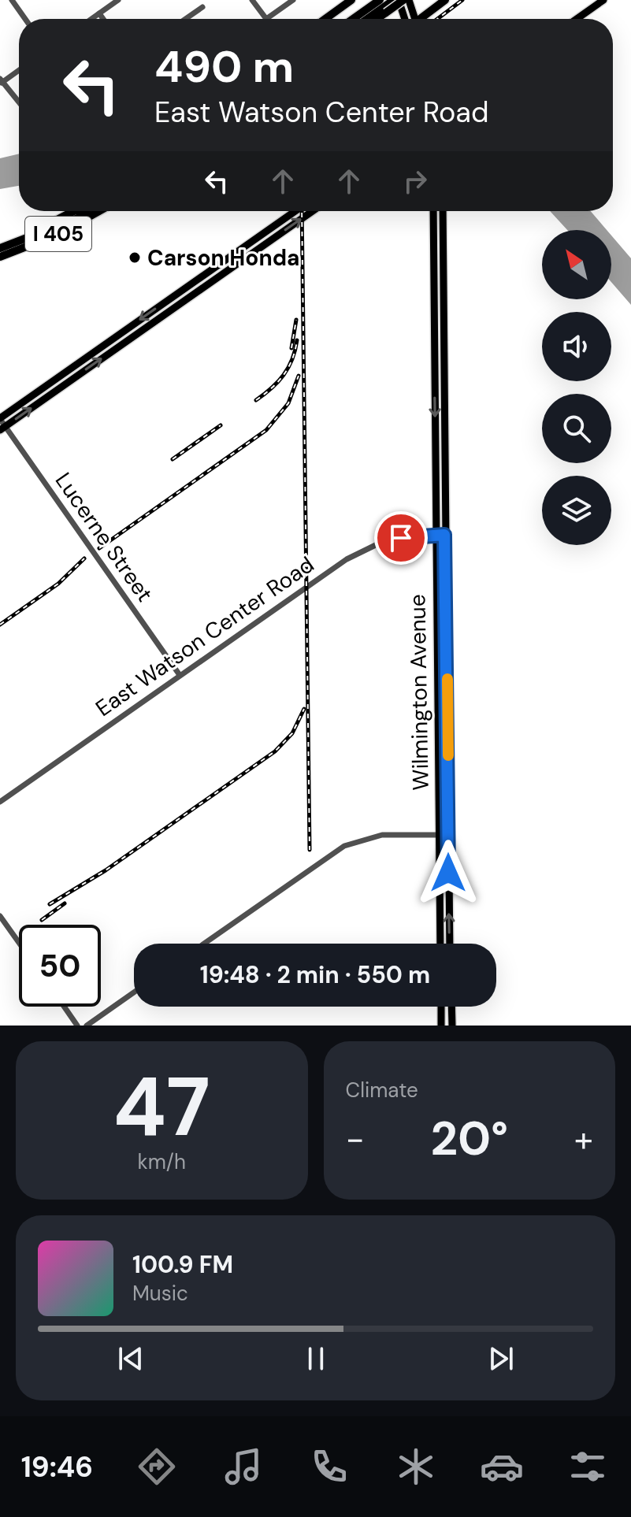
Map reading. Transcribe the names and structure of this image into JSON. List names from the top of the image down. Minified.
{"streets":{"highway":["I 405"],"main road":["Wilmington Avenue"],"street":["Lucerne Street","East Watson Center Road"]},"crossings":[["Lucerne Street","East Watson Center Road"],["East Watson Center Road","Wilmington Avenue"]],"places":["Carson Honda"],"north":"top left","page":{"turn":["490 m","East Watson Center Road"],"limit":"50","trip":"19:48 · 2 min · 550 m","tile":[["47","km/h"],"Climate"],"heat":["−","20°","+"],"song":["100.9 FM","Music"],"tabs":"19:46"}}
